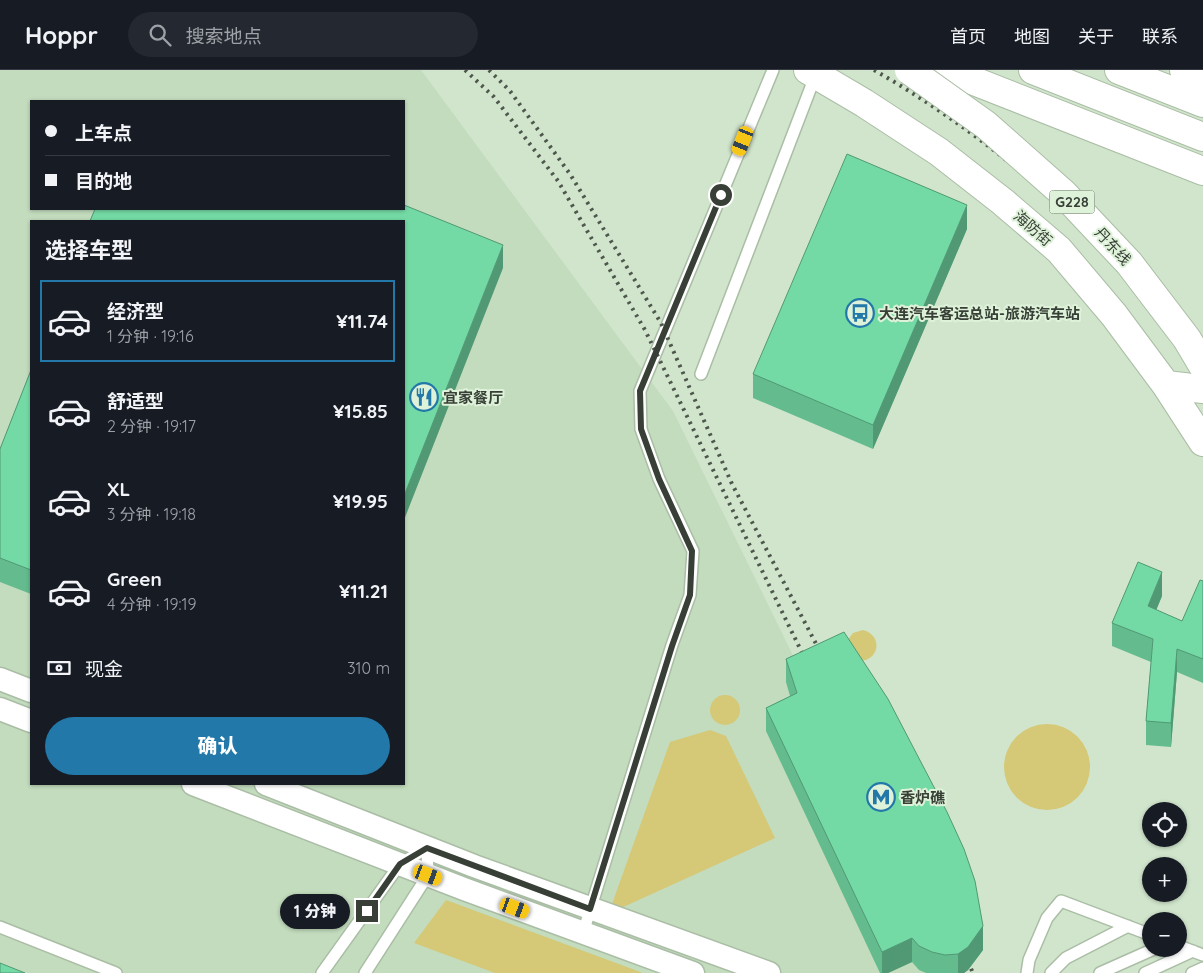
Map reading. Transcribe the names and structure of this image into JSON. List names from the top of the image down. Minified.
{"streets":{"main road":["G228","海防街","丹东线"]},"places":{"bus stop":["大连汽车客运总站-旅游汽车站"],"restaurant":["宜家餐厅"],"metro station":["香炉礁"]},"page":{"header":"Hoppr","search":"搜索地点","nav":["首页","地图","关于","联系"],"banner":["上车点","目的地"],"heading":"选择车型","list":[{"name":"经济型","note":"1 分钟 · 19:16","value":"¥11.74"},{"name":"舒适型","note":"2 分钟 · 19:17","value":"¥15.85"},{"name":"XL","note":"3 分钟 · 19:18","value":"¥19.95"},{"name":"Green","note":"4 分钟 · 19:19","value":"¥11.21"}],"pay":["现金","310 m"],"buttons":"确认","map_buttons":["+","−"],"bubble":"1 分钟"}}
